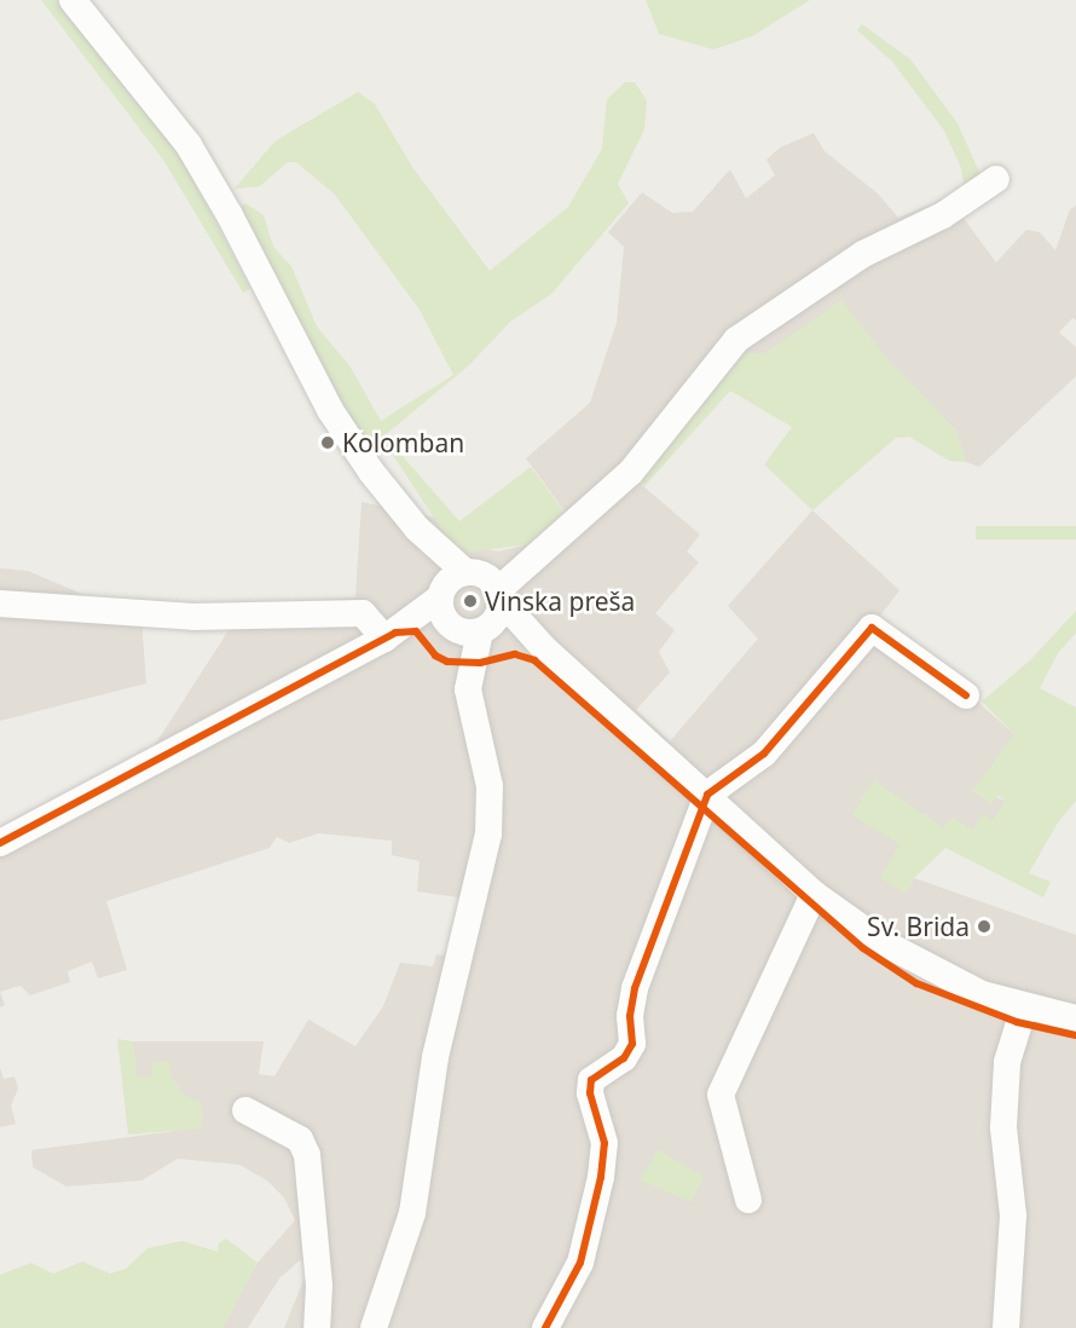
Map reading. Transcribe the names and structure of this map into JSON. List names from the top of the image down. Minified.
{"places":["Kolomban","Vinska preša","Sv. Brida"]}
